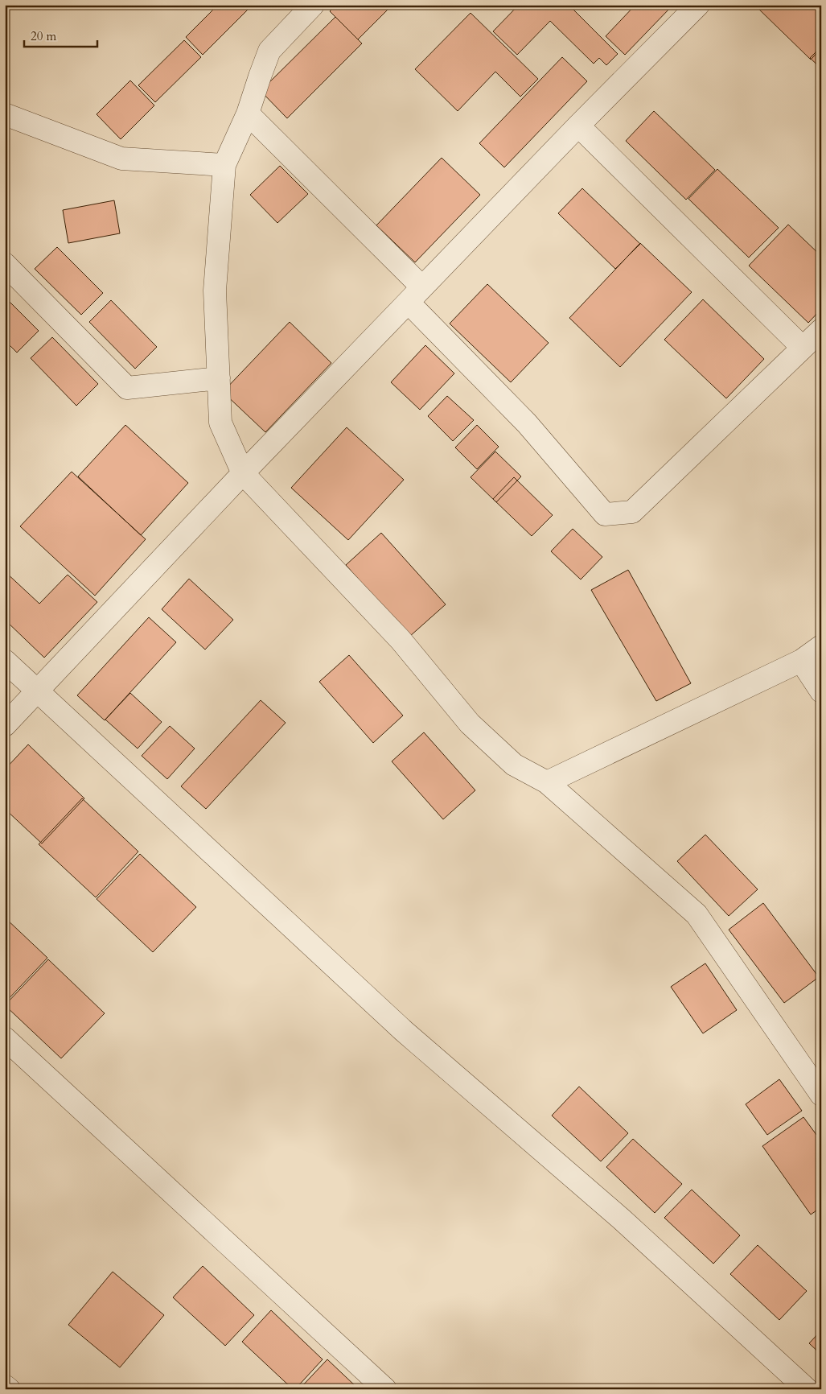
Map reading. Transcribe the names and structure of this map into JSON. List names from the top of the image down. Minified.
{"scale_bar":"20 m"}
